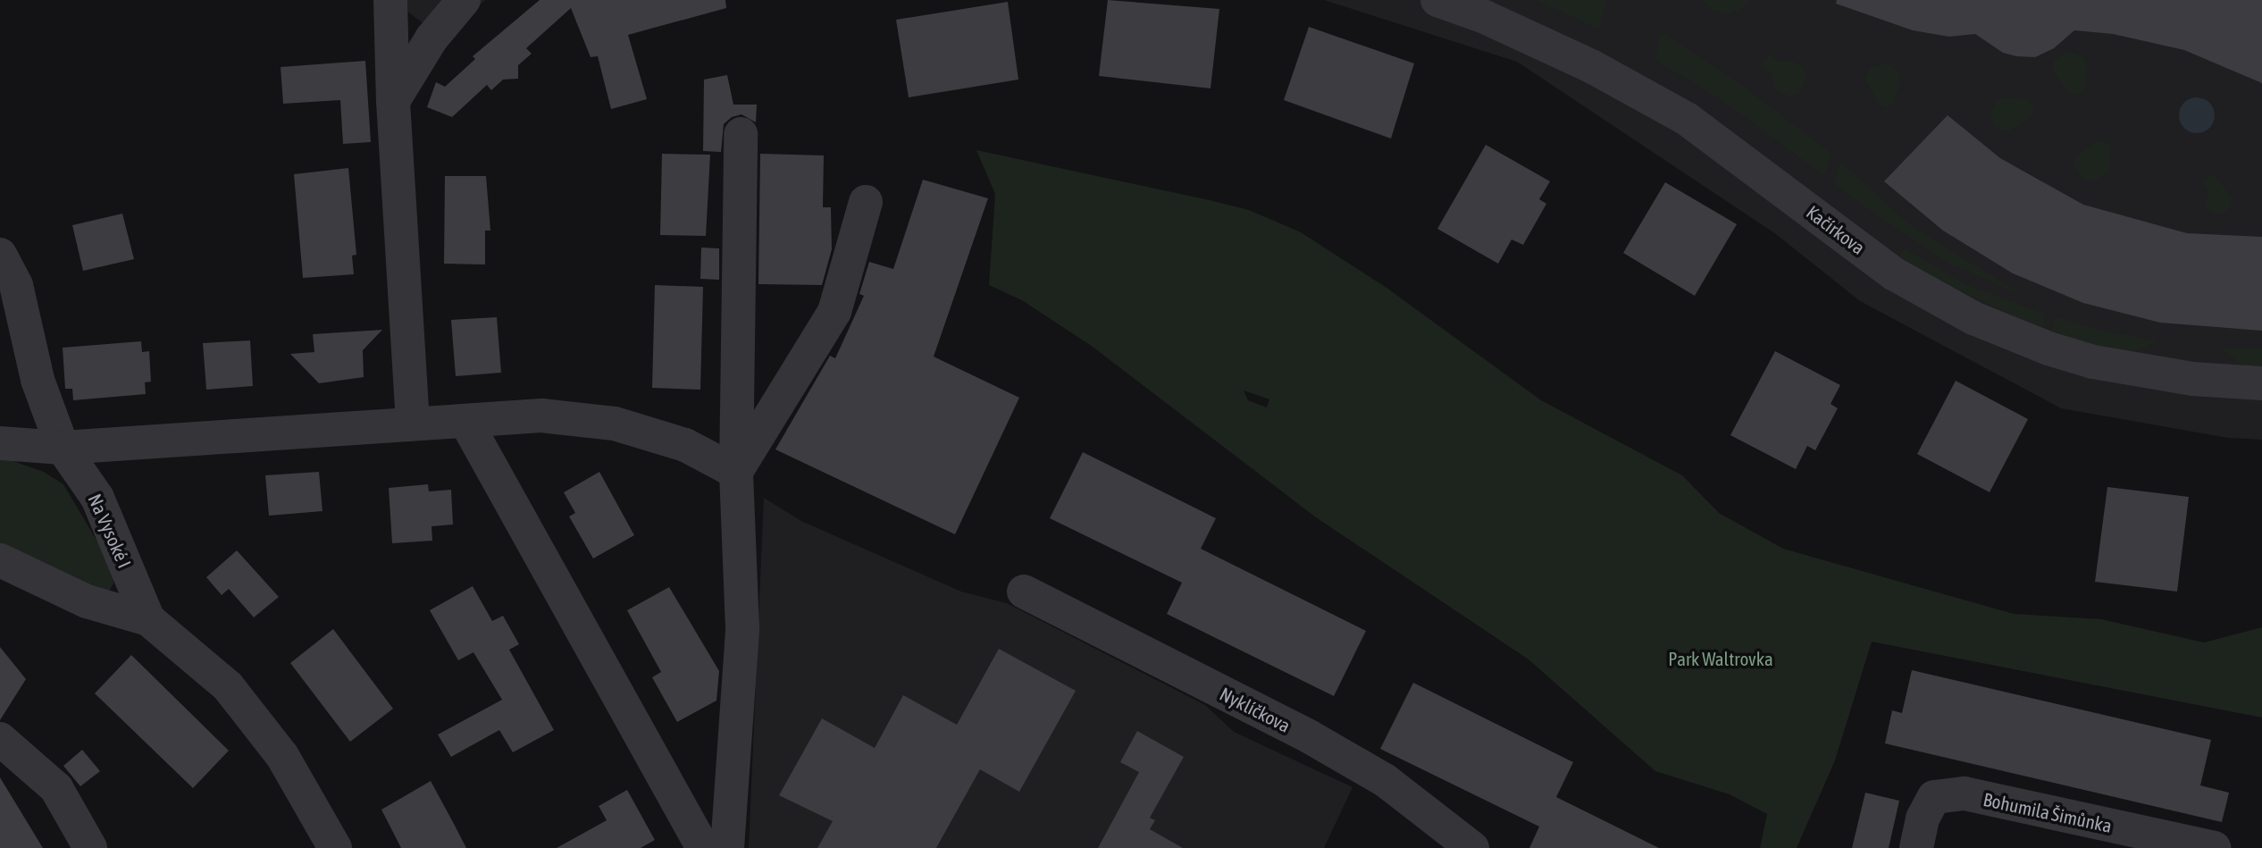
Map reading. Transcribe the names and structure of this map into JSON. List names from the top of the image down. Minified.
{"streets":{"street":["Kačírkova","Na Vysoké I","Nyklíčkova","Bohumila Šimůnka"]},"parks":["Park Waltrovka"]}
